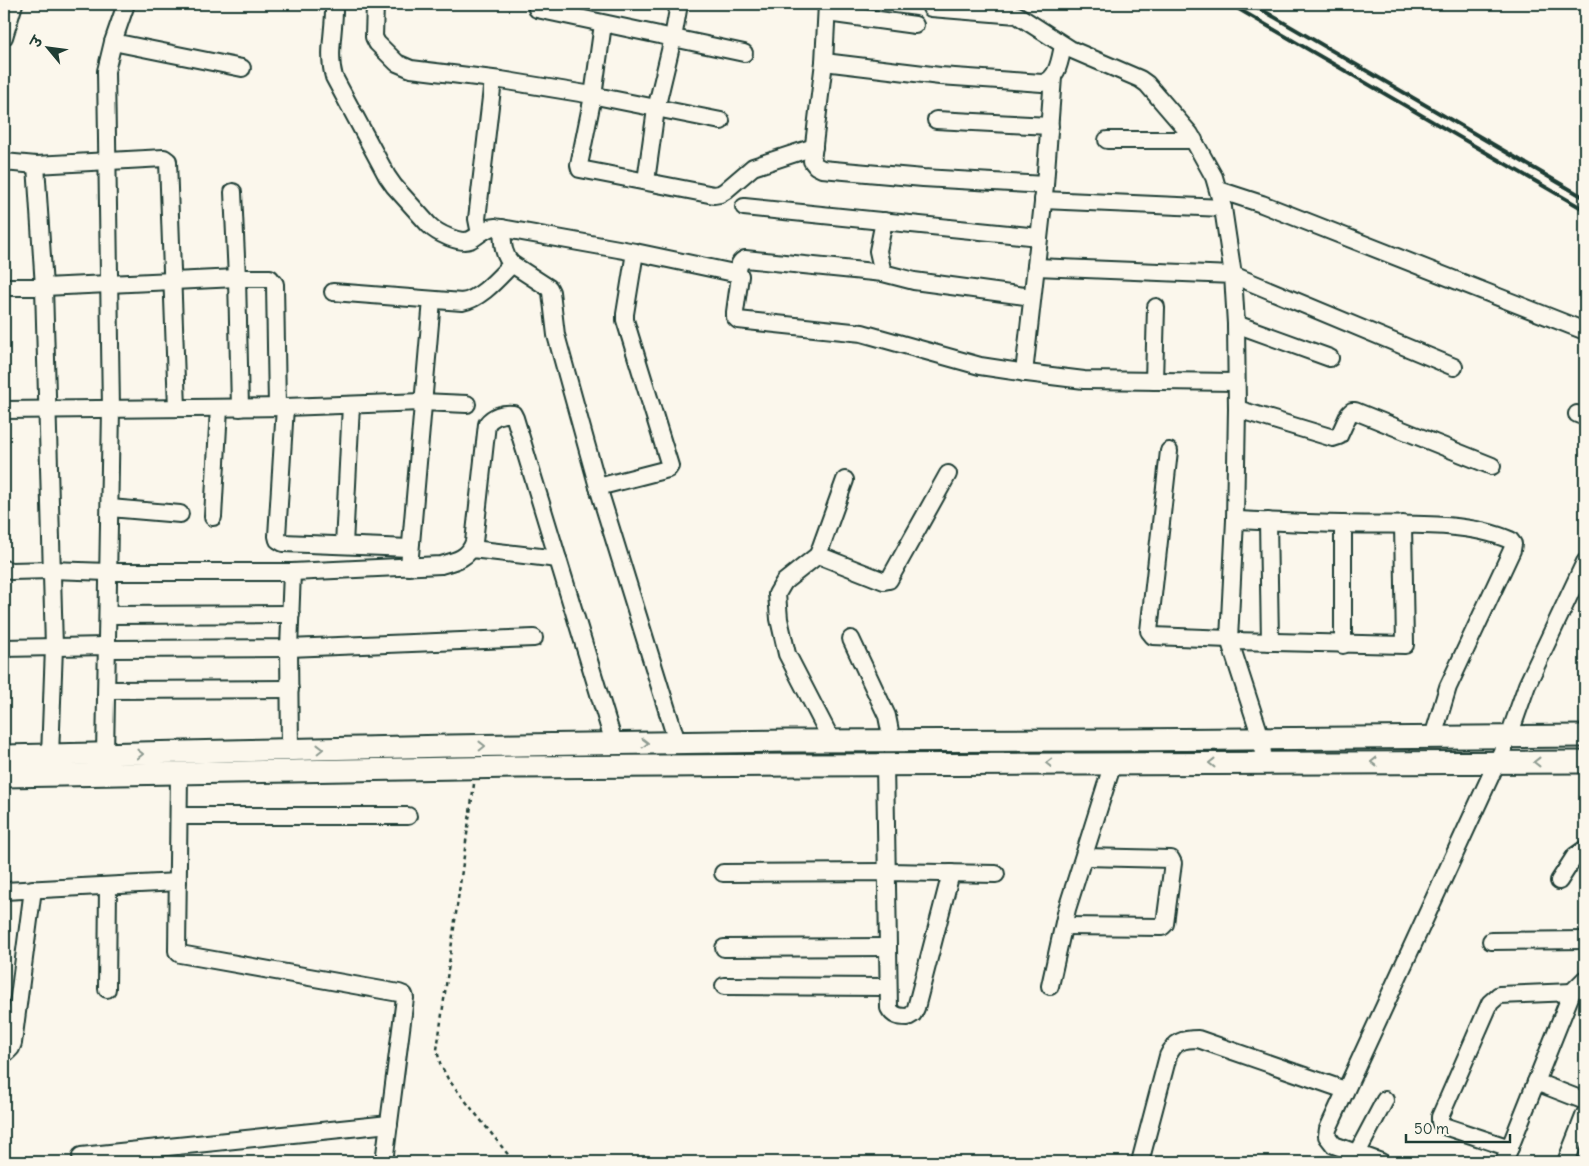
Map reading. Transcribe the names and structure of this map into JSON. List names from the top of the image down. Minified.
{"scale_bar":"50 m","north":"top left"}
